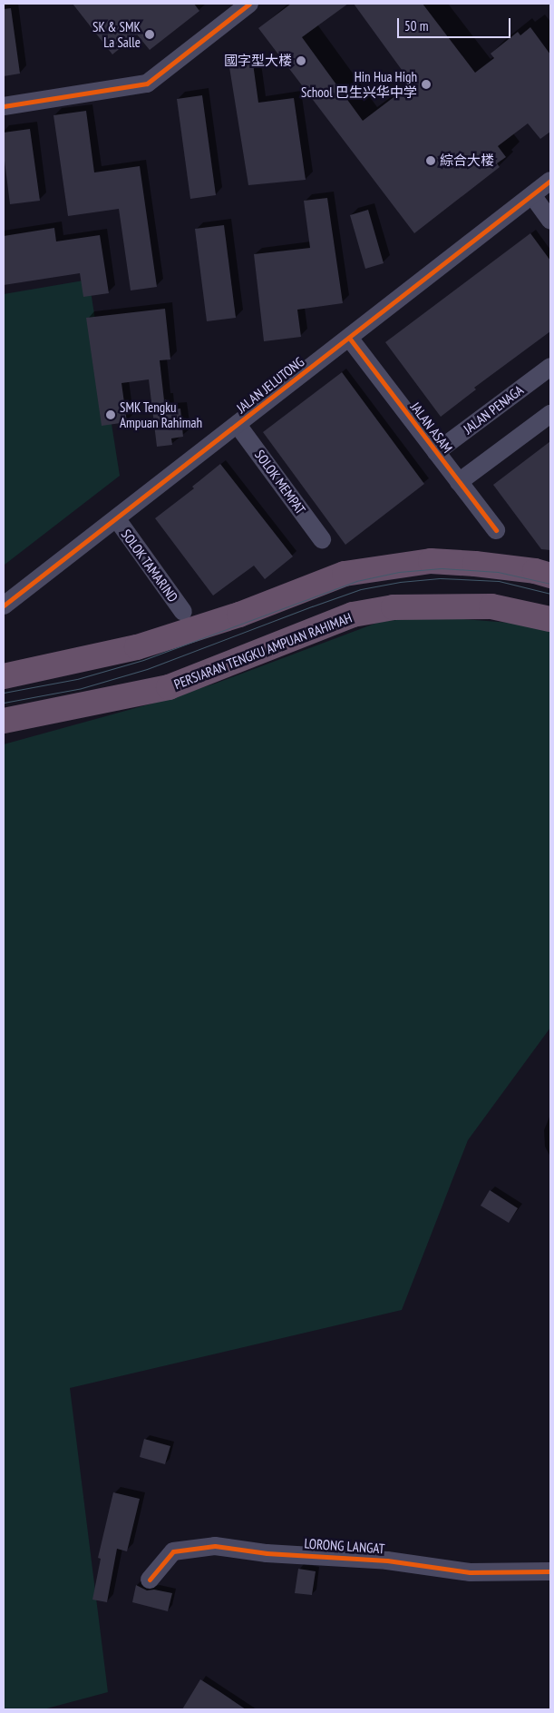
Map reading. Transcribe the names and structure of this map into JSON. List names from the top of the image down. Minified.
{"streets":{"highway":["PERSIARAN TENGKU AMPUAN RAHIMAH"],"street":["JALAN JELUTONG","JALAN PENAGA","JALAN ASAM","SOLOK MEMPAT","SOLOK TAMARIND","LORONG LANGAT"]},"crossings":[["JALAN JELUTONG","JALAN ASAM"],["JALAN JELUTONG","SOLOK MEMPAT"],["JALAN JELUTONG","SOLOK TAMARIND"],["JALAN PENAGA","JALAN ASAM"]],"places":["SK & SMK La Salle","國字型大楼","Hin Hua High School 巴生兴华中学","綜合大楼","SMK Tengku Ampuan Rahimah"],"scale_bar":"50 m"}
